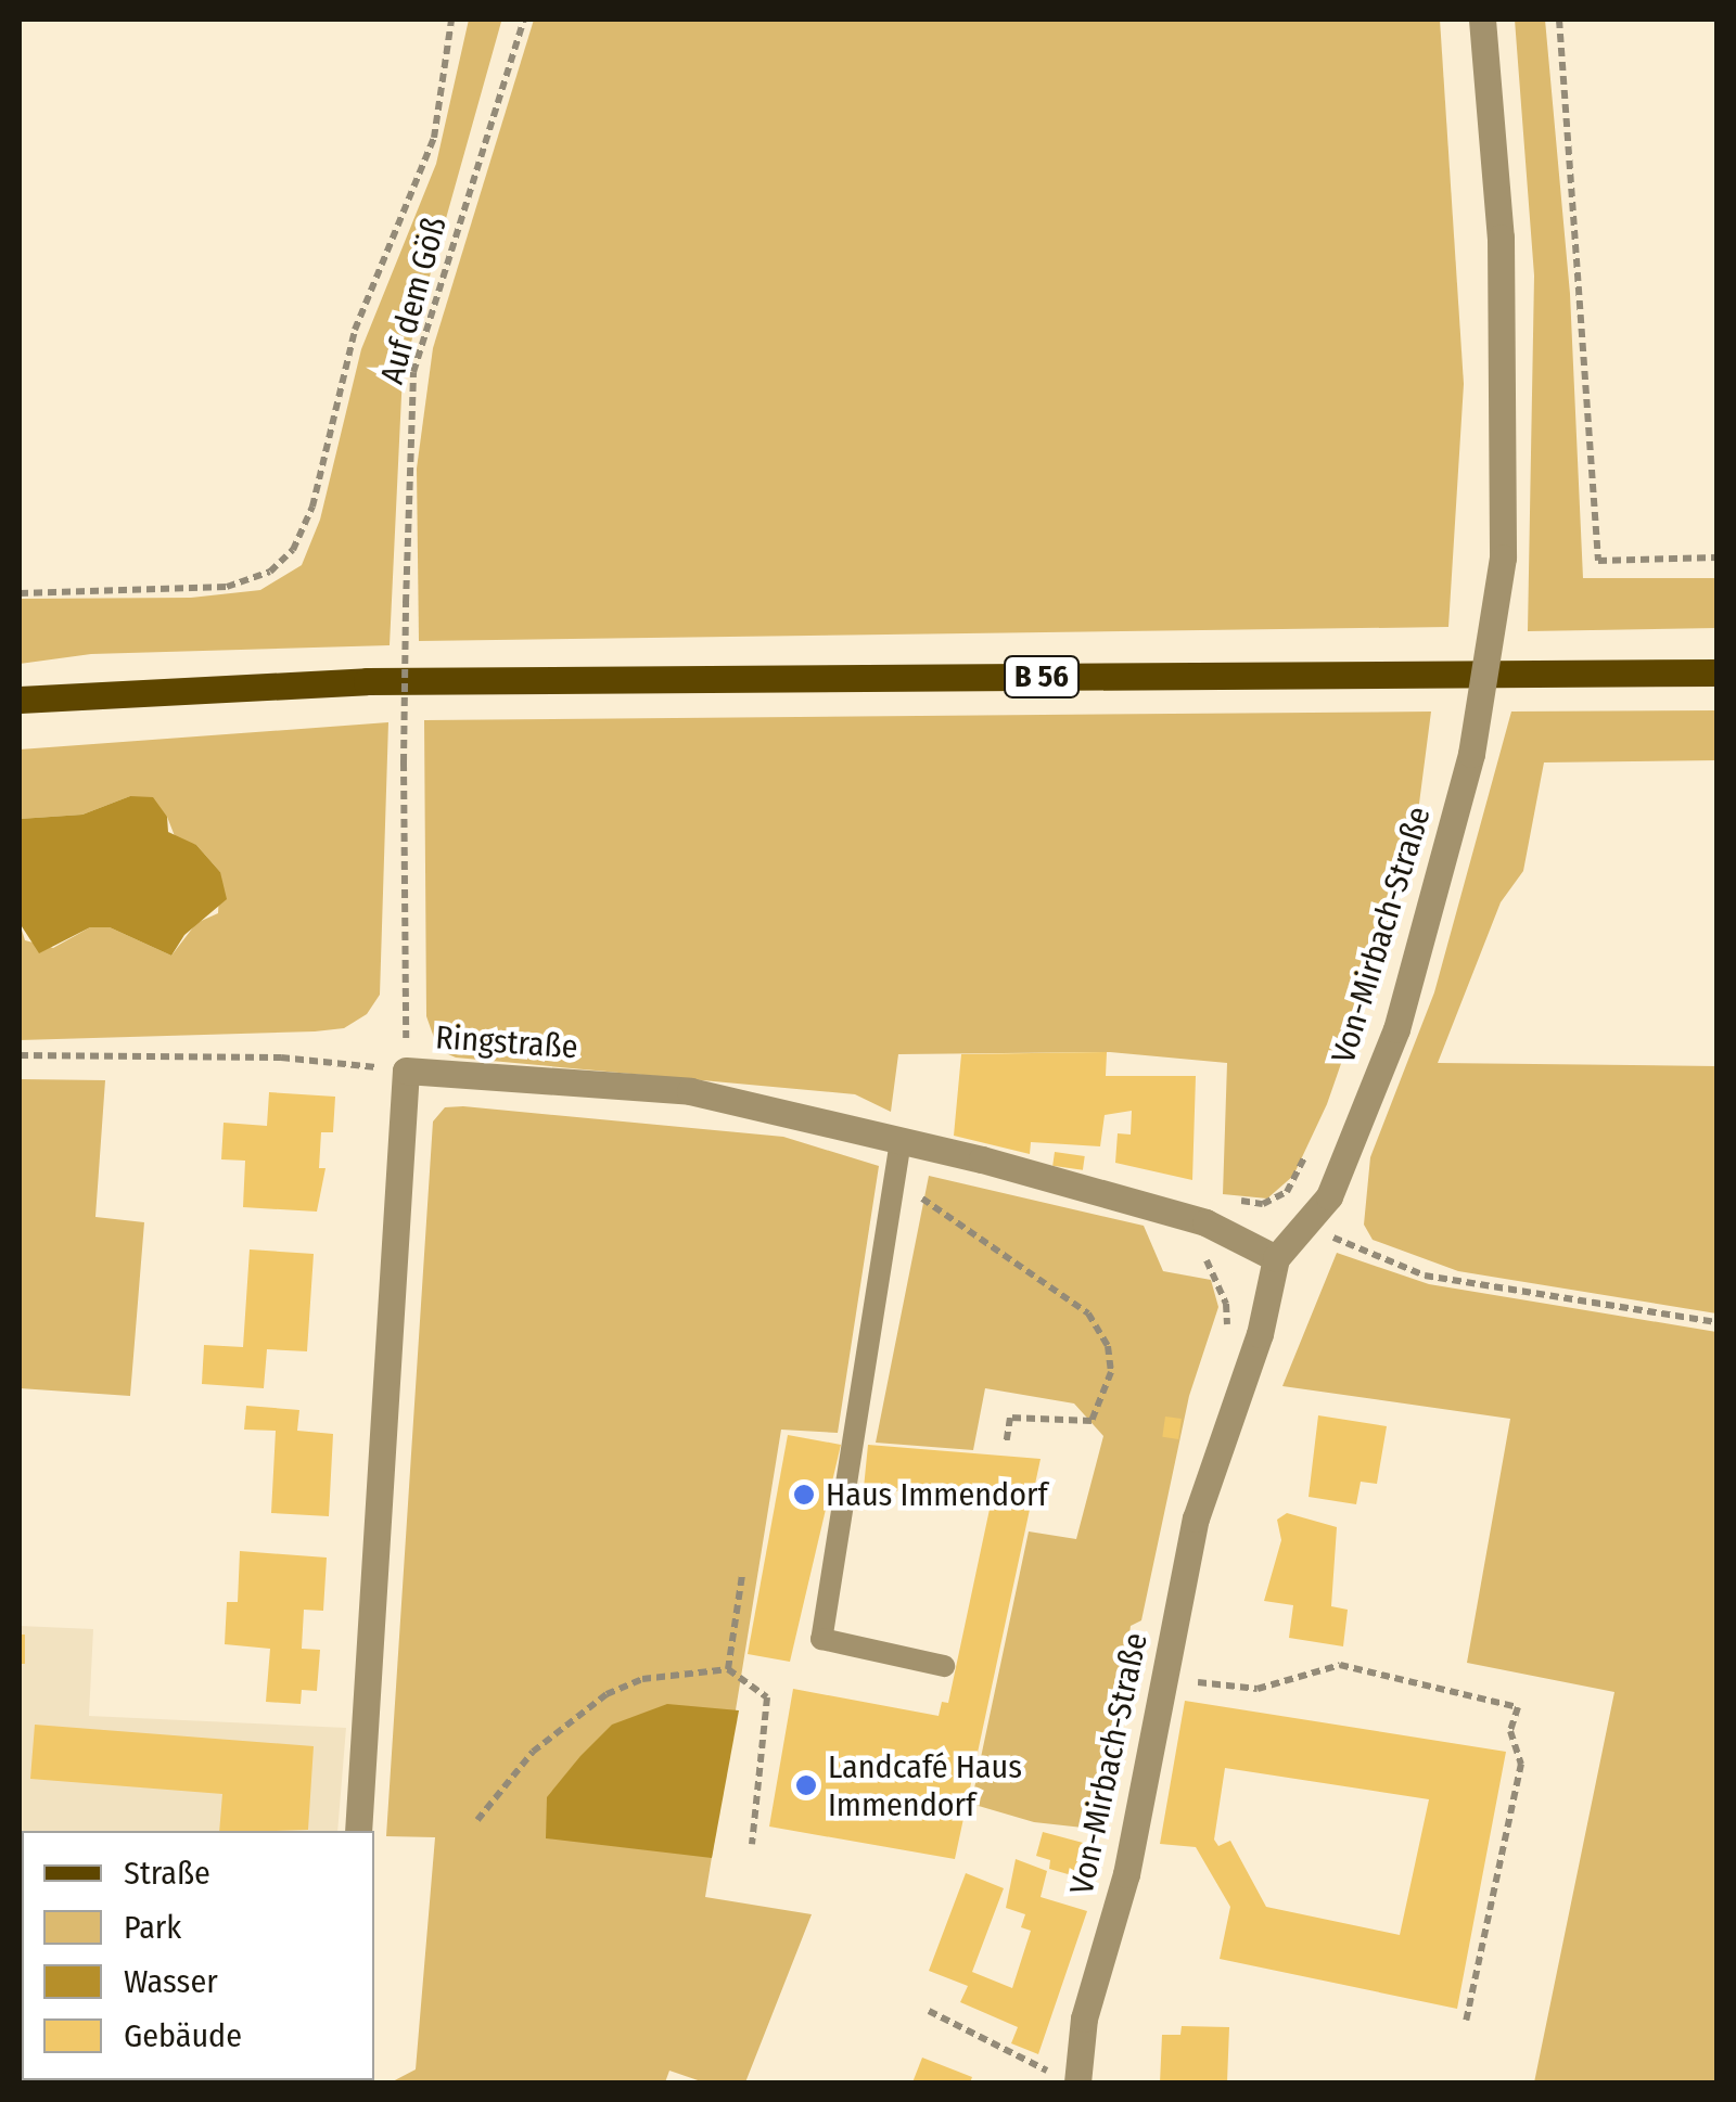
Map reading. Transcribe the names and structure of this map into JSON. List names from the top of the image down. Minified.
{"streets":{"main road":["B 56"],"street":["Von-Mirbach-Straße","Ringstraße"],"path":["Auf dem Göß"]},"crossings":[["Auf dem Göß","Ringstraße"],["Von-Mirbach-Straße","Ringstraße"]],"places":["Haus Immendorf","Landcafé Haus Immendorf"],"legend":["Straße","Park","Wasser","Gebäude"]}
